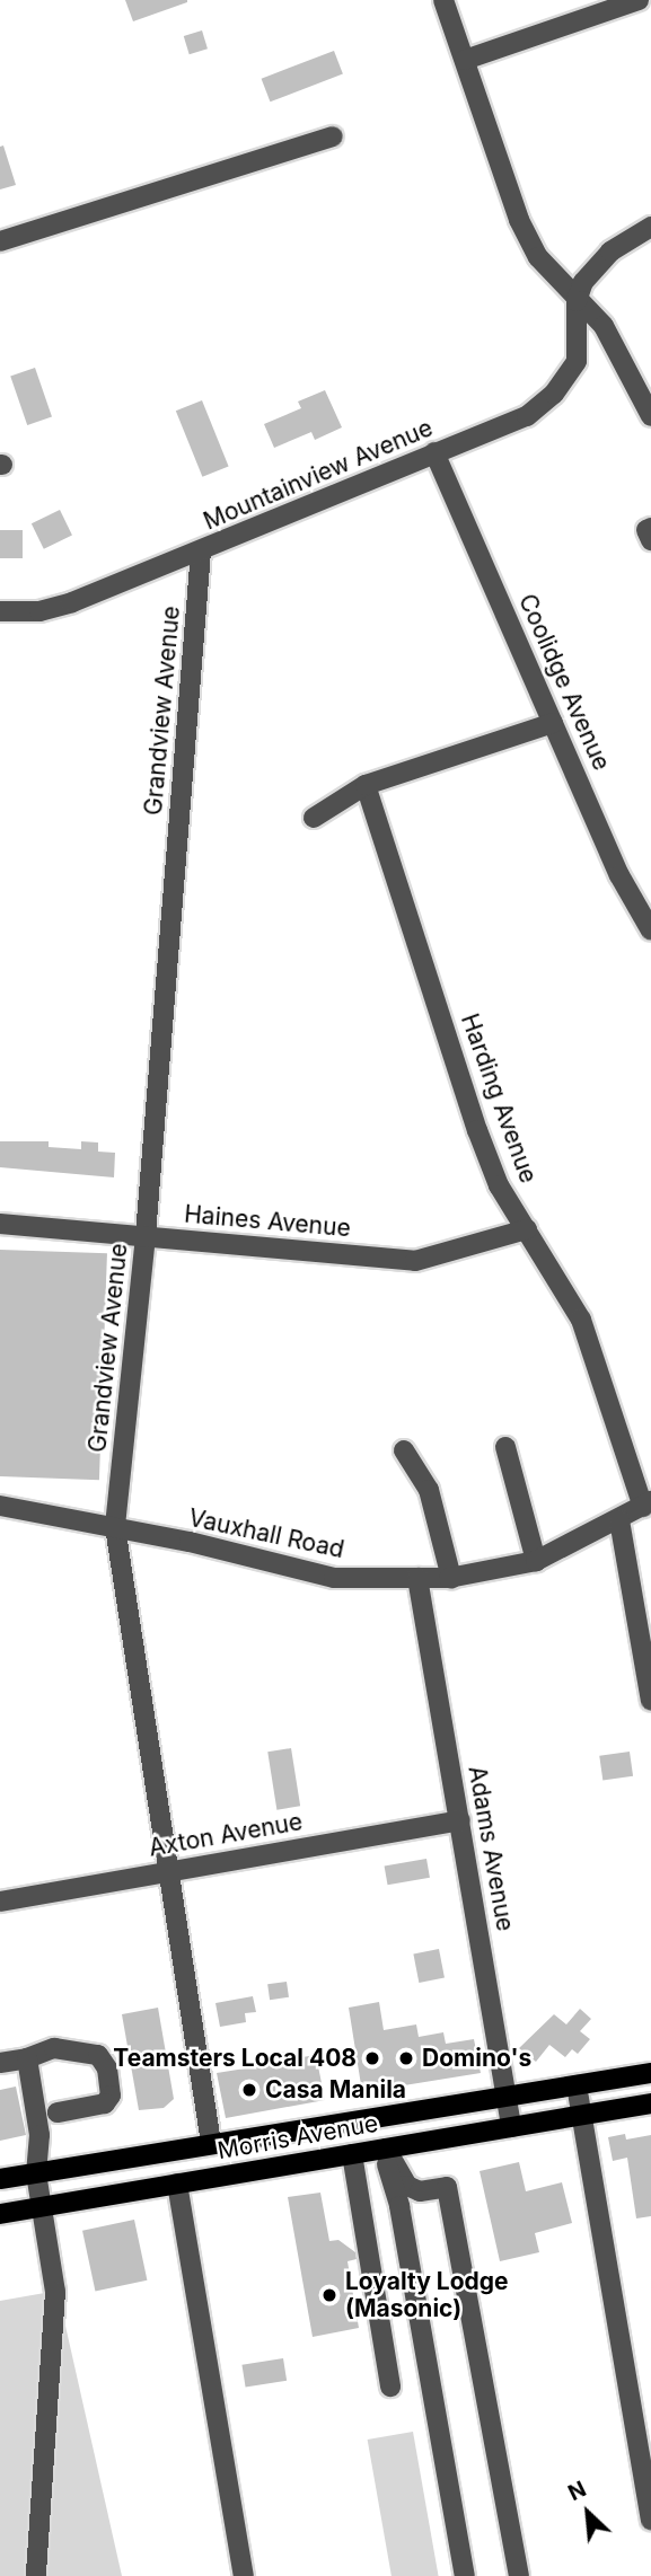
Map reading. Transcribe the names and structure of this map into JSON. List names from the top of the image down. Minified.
{"streets":{"main road":["Morris Avenue"],"street":["Mountainview Avenue","Coolidge Avenue","Grandview Avenue","Harding Avenue","Haines Avenue","Vauxhall Road","Axton Avenue","Adams Avenue"]},"crossings":[["Mountainview Avenue","Coolidge Avenue"],["Mountainview Avenue","Grandview Avenue"],["Grandview Avenue","Haines Avenue"],["Grandview Avenue","Vauxhall Road"],["Grandview Avenue","Axton Avenue"],["Grandview Avenue","Morris Avenue"],["Harding Avenue","Haines Avenue"],["Harding Avenue","Vauxhall Road"],["Vauxhall Road","Adams Avenue"],["Axton Avenue","Adams Avenue"],["Adams Avenue","Morris Avenue"]],"places":["Teamsters Local 408","Domino's","Casa Manila","Loyalty Lodge (Masonic)"],"north":"top left"}
